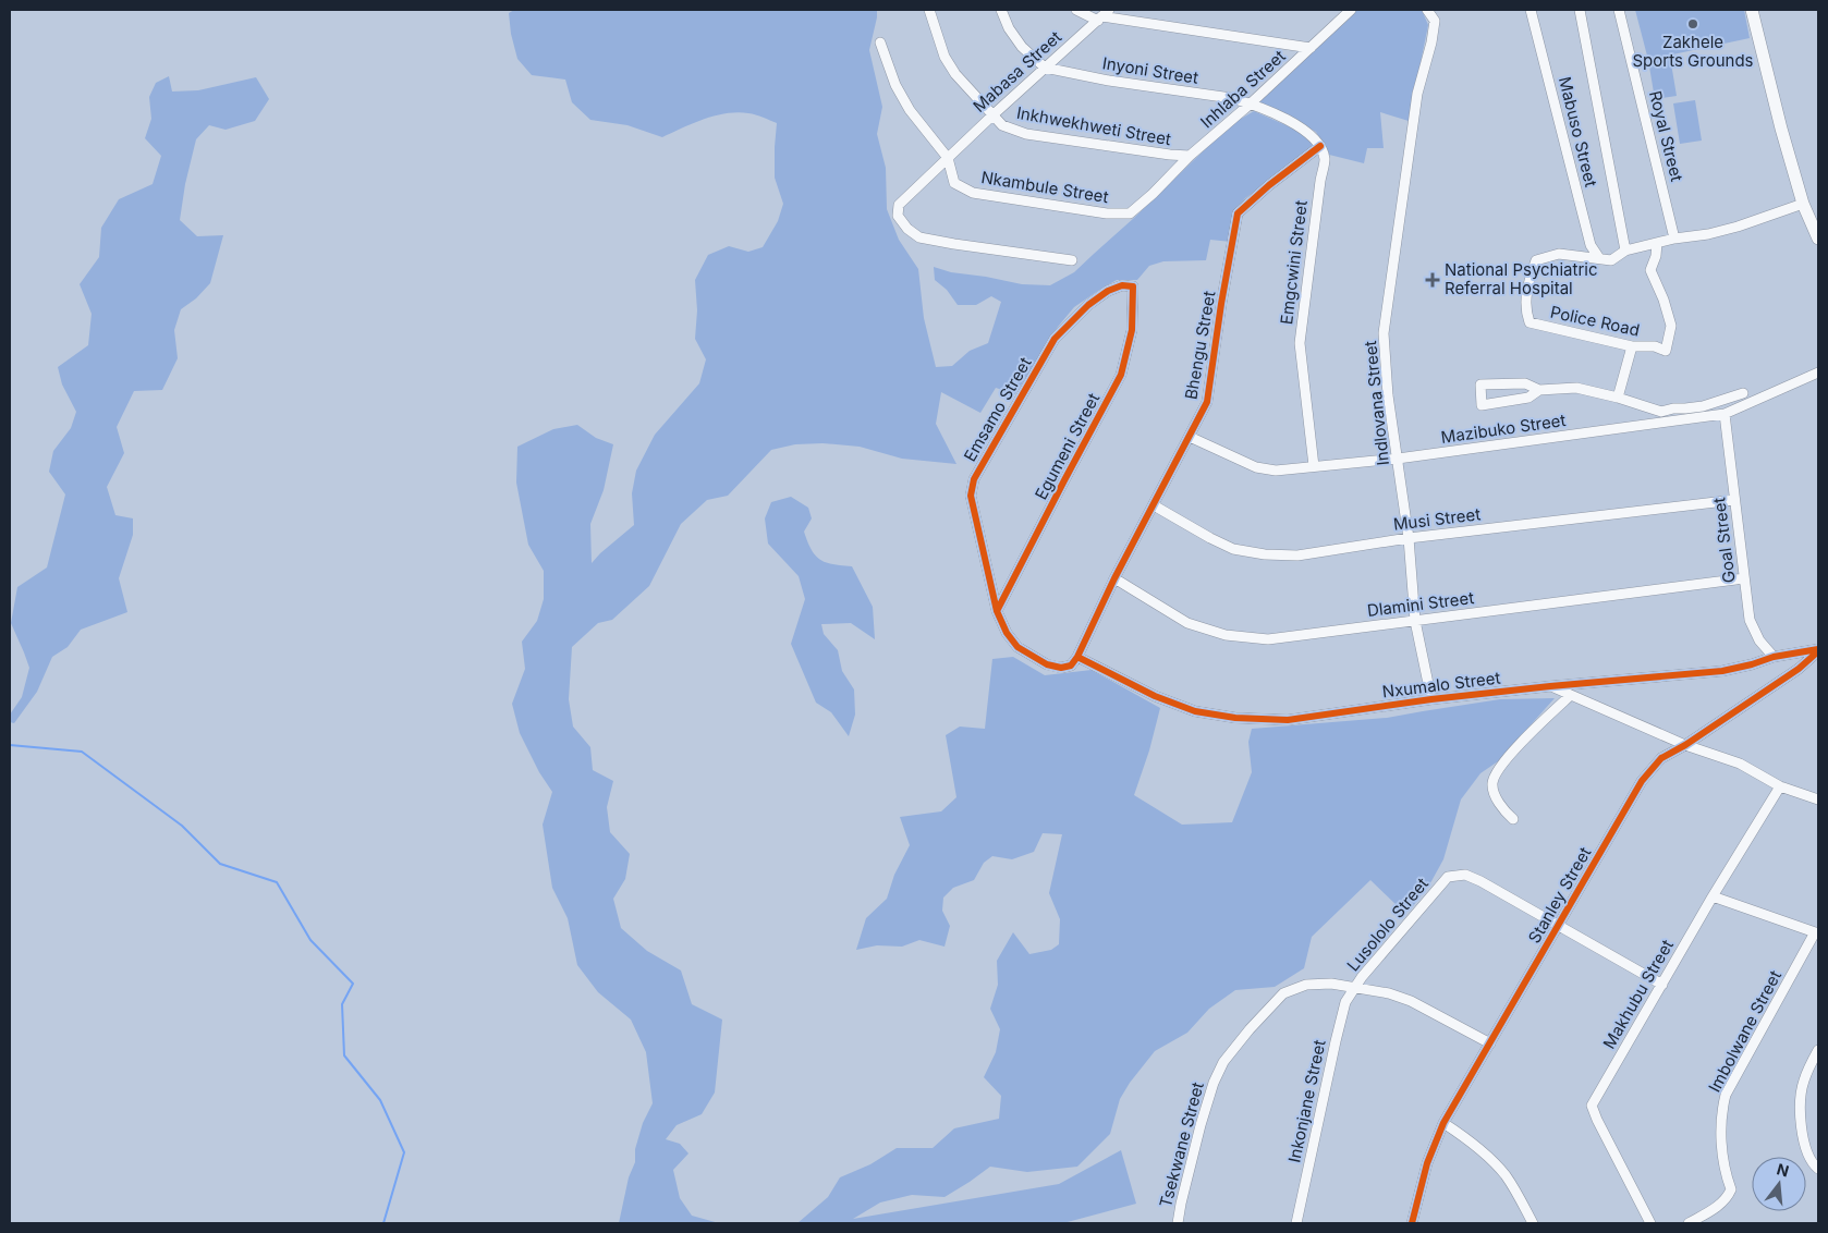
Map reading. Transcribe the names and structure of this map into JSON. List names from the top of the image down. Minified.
{"streets":{"street":["Inyoni Street","Mabasa Street","Inhlaba Street","Inkhwekhweti Street","Mabuso Street","Royal Street","Nkambule Street","Emgcwini Street","Police Road","Bhengu Street","Indlovana Street","Emsamo Street","Mazibuko Street","Egumeni Street","Musi Street","Goal Street","Dlamini Street","Nxumalo Street","Stanley Street","Lusololo Street","Makhubu Street","Imbolwane Street","Inkonjane Street","Tsekwane Street"]},"crossings":[["Inyoni Street","Mabasa Street"],["Inyoni Street","Inhlaba Street"],["Mabasa Street","Inkhwekhweti Street"],["Mabasa Street","Nkambule Street"],["Inhlaba Street","Inkhwekhweti Street"],["Inhlaba Street","Nkambule Street"],["Mabuso Street","Police Road"],["Royal Street","Police Road"],["Emgcwini Street","Bhengu Street"],["Emgcwini Street","Mazibuko Street"],["Bhengu Street","Emsamo Street"],["Bhengu Street","Mazibuko Street"],["Bhengu Street","Musi Street"],["Bhengu Street","Dlamini Street"],["Bhengu Street","Nxumalo Street"],["Indlovana Street","Mazibuko Street"],["Indlovana Street","Musi Street"],["Indlovana Street","Dlamini Street"],["Indlovana Street","Nxumalo Street"],["Emsamo Street","Egumeni Street"],["Emsamo Street","Nxumalo Street"],["Mazibuko Street","Goal Street"],["Musi Street","Goal Street"],["Goal Street","Dlamini Street"],["Goal Street","Nxumalo Street"],["Nxumalo Street","Stanley Street"],["Stanley Street","Lusololo Street"],["Stanley Street","Tsekwane Street"],["Lusololo Street","Makhubu Street"],["Lusololo Street","Inkonjane Street"],["Lusololo Street","Tsekwane Street"],["Inkonjane Street","Tsekwane Street"]],"places":{"other":["Zakhele Sports Grounds"],"health":["National Psychiatric Referral Hospital"]},"north":"top"}
